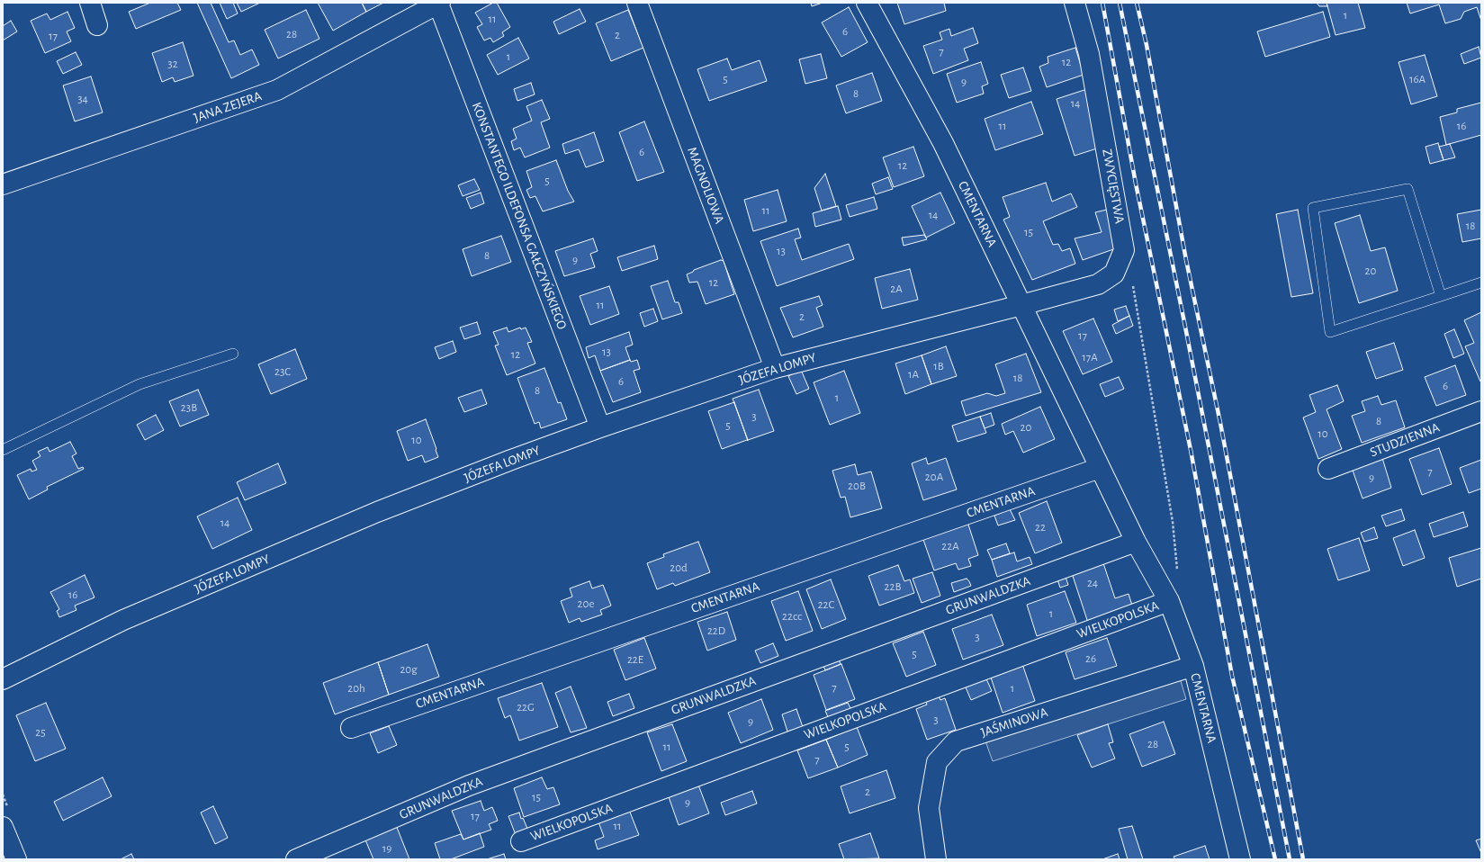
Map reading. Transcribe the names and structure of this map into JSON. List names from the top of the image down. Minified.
{"streets":{"street":["JANA ZEJERA","MAGNOLIOWA","ZWYCIĘSTWA","CMENTARNA","KONSTANTEGO ILDEFONSA GAŁCZYŃSKIEGO","JÓZEFA LOMPY","STUDZIENNA","GRUNWALDZKA","WIELKOPOLSKA","JAŚMINOWA"]},"crossings":[["JANA ZEJERA","KONSTANTEGO ILDEFONSA GAŁCZYŃSKIEGO"],["MAGNOLIOWA","JÓZEFA LOMPY"],["ZWYCIĘSTWA","CMENTARNA"],["ZWYCIĘSTWA","JÓZEFA LOMPY"],["CMENTARNA","JÓZEFA LOMPY"],["CMENTARNA","GRUNWALDZKA"],["CMENTARNA","WIELKOPOLSKA"],["CMENTARNA","JAŚMINOWA"],["KONSTANTEGO ILDEFONSA GAŁCZYŃSKIEGO","JÓZEFA LOMPY"]],"house_numbers":["1","11","6","28","2","17","7","1","12","32","5","16A","9","8","34","14","11","16","6","12","5","11","14","18","15","13","8","9","20","12","2A","11","2","17","13","12","17A","1B","23C","1A","18","6","6","8","1","23B","3","8","5","20","10","10","7","20A","9","20B","14","22","22A","20d","24","22B","16","20e","22C","1","22cc","22D","3","5","26","22E","20g","7","20h","1","22G","3","9","25","28","11","5","7","2","15","9","17","11","19"]}
